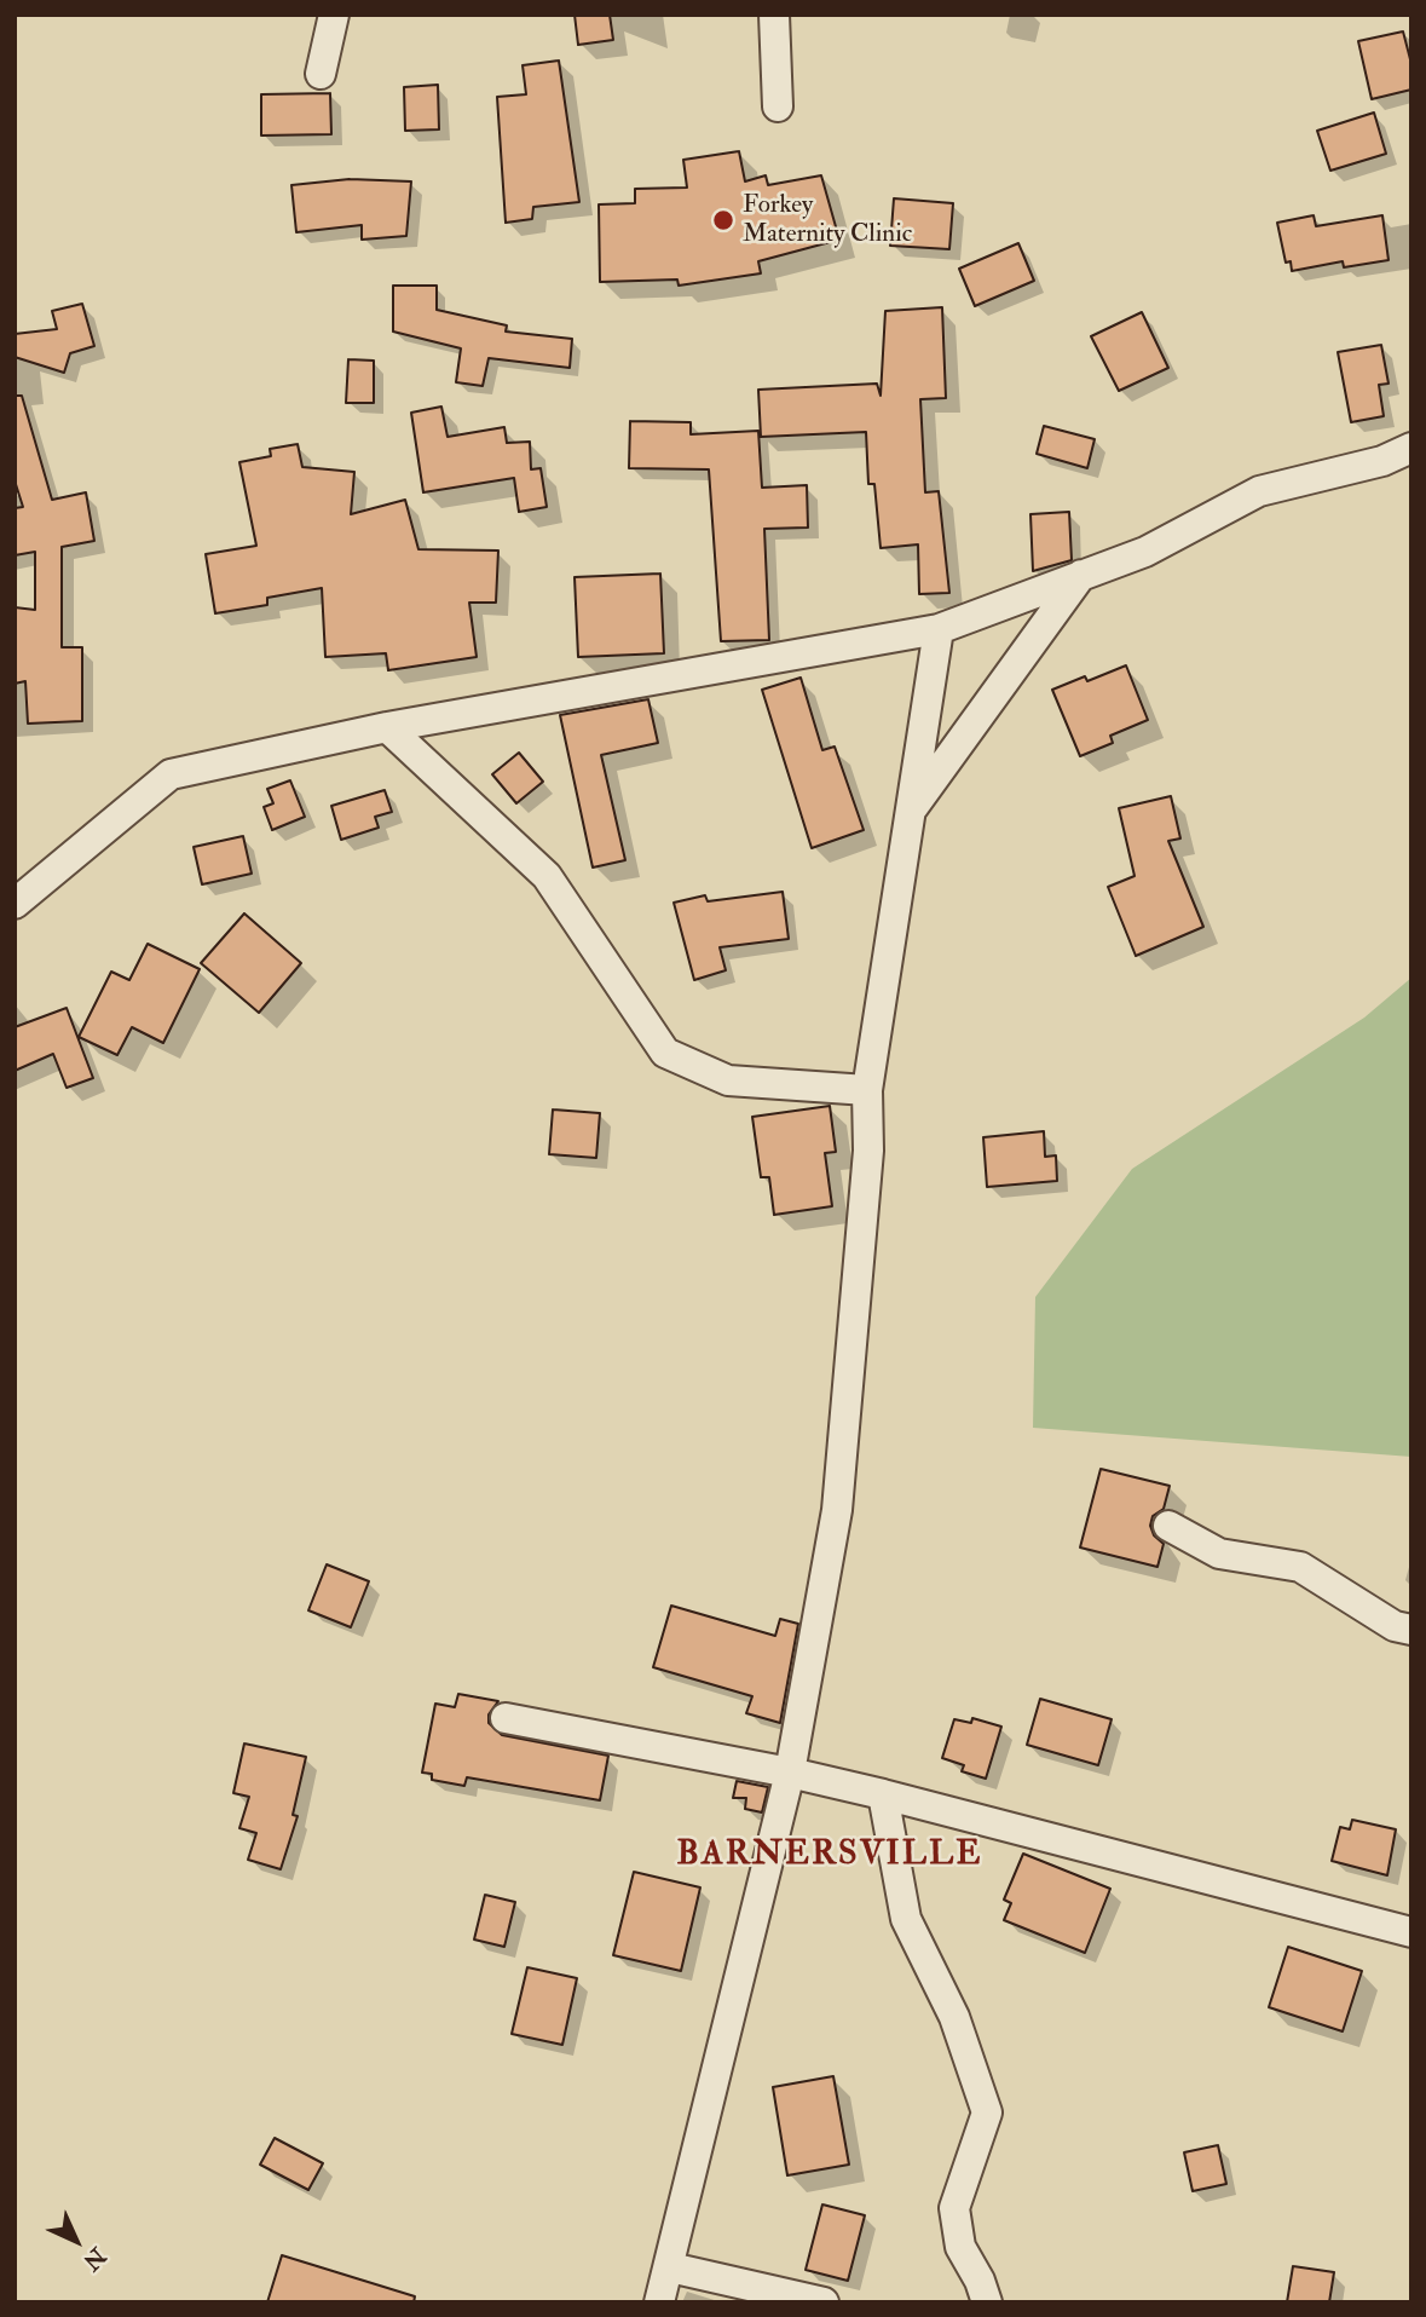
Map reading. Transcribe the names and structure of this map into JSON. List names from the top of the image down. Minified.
{"districts":["BARNERSVILLE"],"places":["Forkey Maternity Clinic"],"north":"bottom right"}
